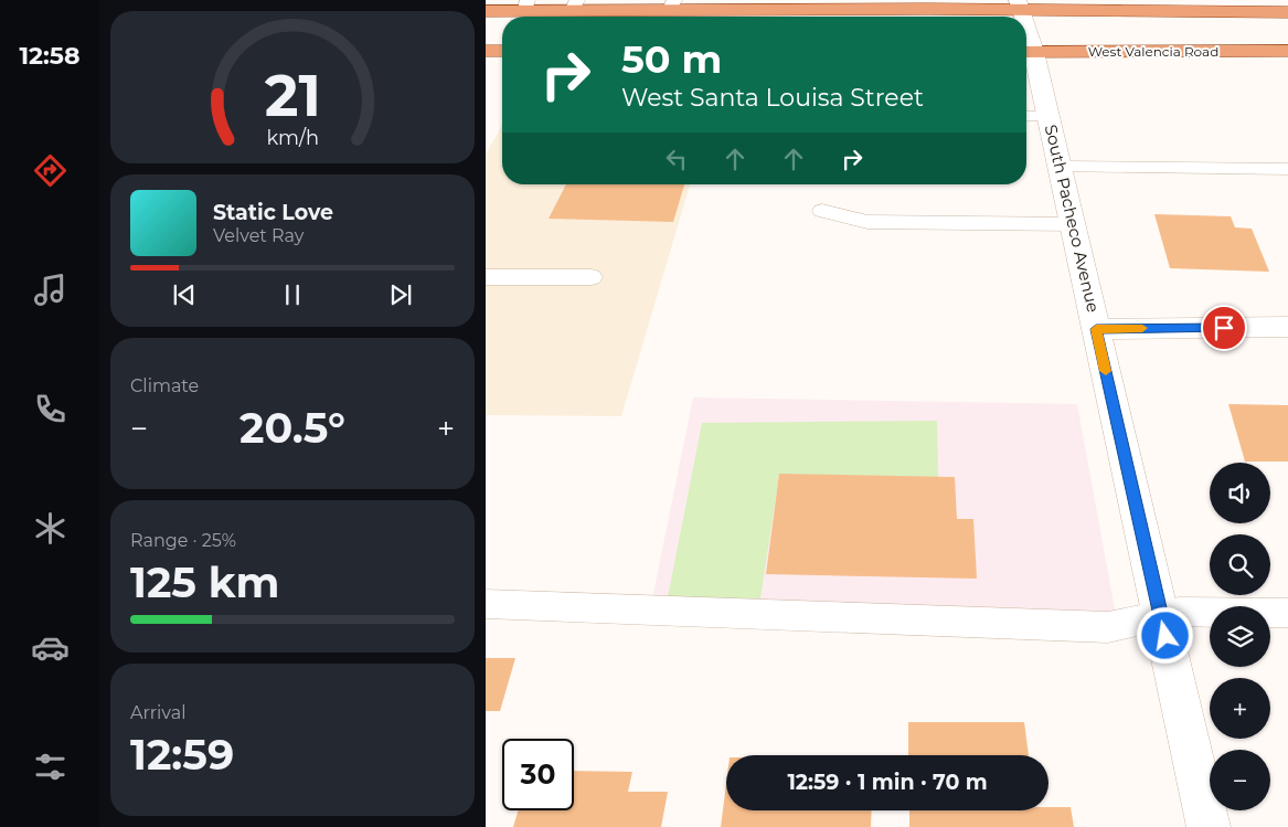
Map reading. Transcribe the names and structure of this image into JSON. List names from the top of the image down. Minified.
{"streets":{"main road":["West Valencia Road"],"street":["South Pacheco Avenue"]},"crossings":[["West Valencia Road","South Pacheco Avenue"]],"page":{"tabs":"12:58","turn":["50 m","West Santa Louisa Street"],"song":["Static Love","Velvet Ray"],"tile":["Climate",["Range · 25%","125 km"],["Arrival","12:59"]],"heat":["−","20.5°","+"],"map_buttons":["+","−"],"limit":"30","trip":"12:59 · 1 min · 70 m","gauge":["21","km/h"]}}
